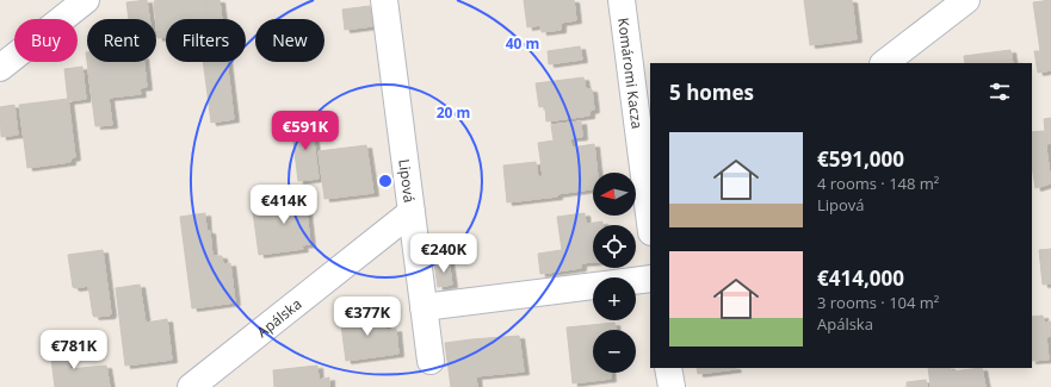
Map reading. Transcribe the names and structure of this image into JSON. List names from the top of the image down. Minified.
{"streets":{"street":["Komáromi Kacza","Lipová","Apálska"]},"crossings":[["Lipová","Apálska"]],"north":"left","page":{"chip":["Buy","Rent","Filters","New"],"heading":"5 homes","price":["€591K","€414K","€240K","€377K","€781K"],"list":[{"name":"€591,000","note":"4 rooms · 148 m² · Lipová"},{"name":"€414,000","note":"3 rooms · 104 m² · Apálska"}],"map_buttons":["+","−"]},"rings":["40 m","20 m"]}
